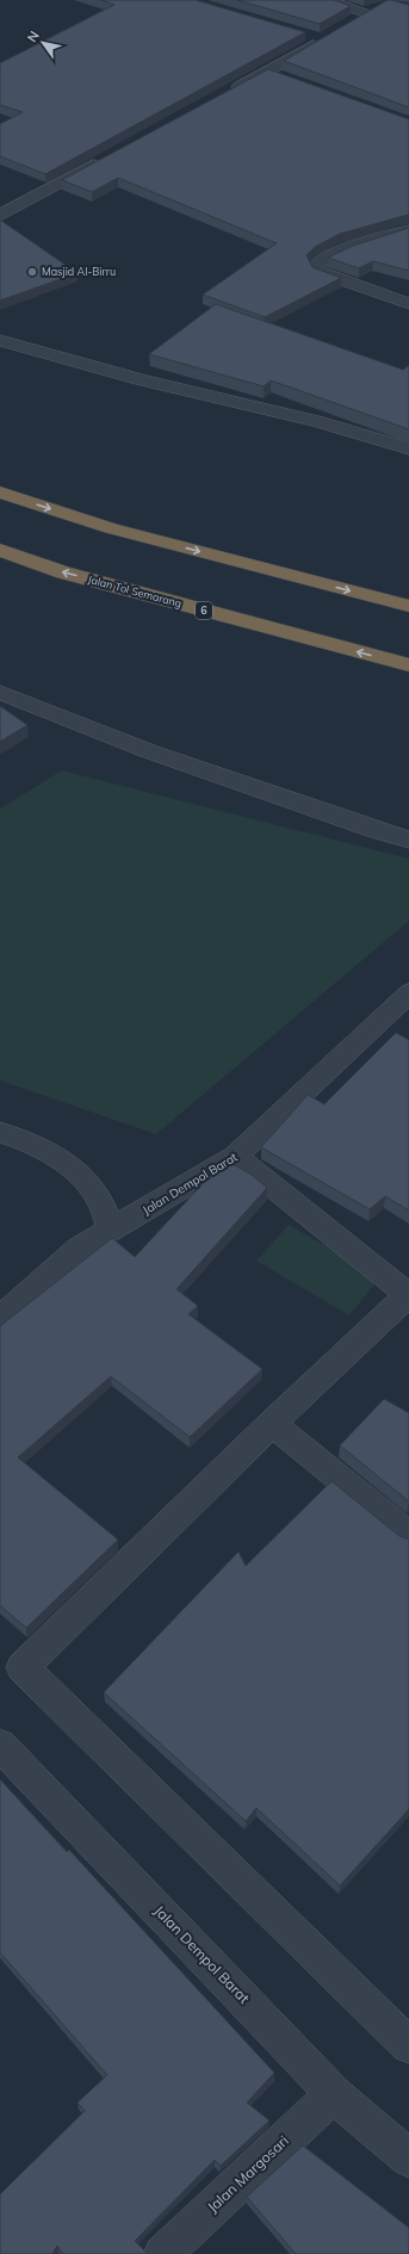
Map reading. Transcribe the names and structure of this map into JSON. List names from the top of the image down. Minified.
{"streets":{"highway":["Jalan Tol Semarang","6"],"street":["Jalan Dempol Barat","Jalan Margosari"]},"crossings":[["Jalan Dempol Barat","Jalan Margosari"]],"places":["Masjid Al-Birru"],"north":"top left"}
